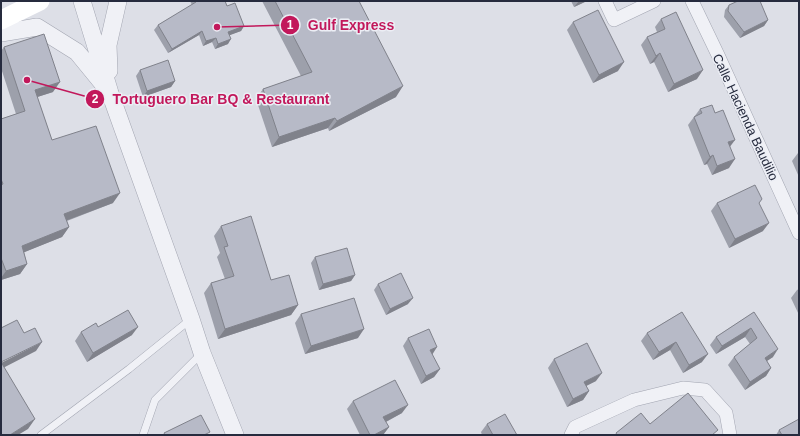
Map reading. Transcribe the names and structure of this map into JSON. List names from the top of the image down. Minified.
{"streets":{"street":["Calle Hacienda Baudilio"]},"places":["Gulf Express","Tortuguero Bar BQ & Restaurant"]}
